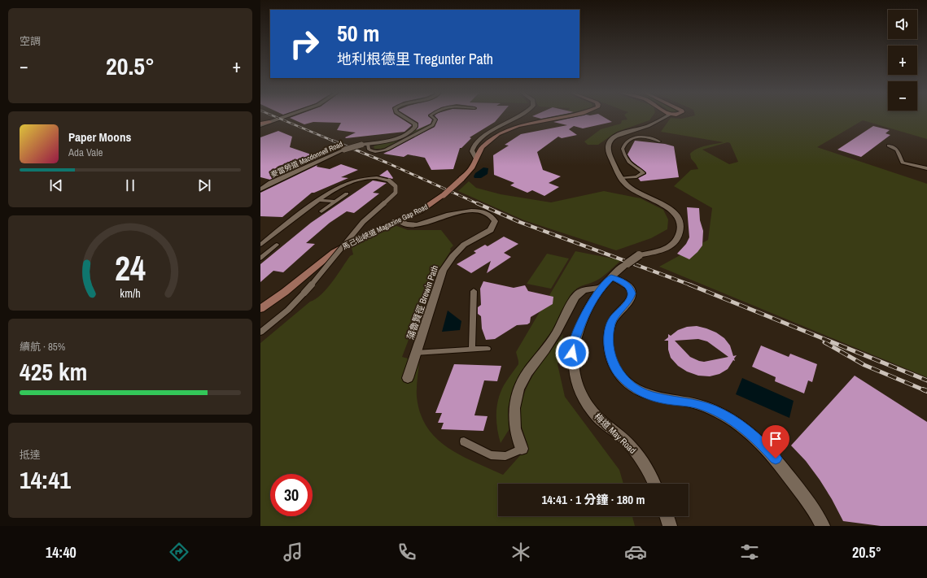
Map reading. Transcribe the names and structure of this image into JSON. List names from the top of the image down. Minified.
{"streets":{"main road":["馬己仙峽道 Magazine Gap Road"],"street":["麥當勞道 Macdonnell Road","蒲魯賢徑 Brewin Path","梅道 May Road"]},"crossings":[["馬己仙峽道 Magazine Gap Road","蒲魯賢徑 Brewin Path"]],"page":{"tile":["空調",["續航 · 85%","425 km"],["抵達","14:41"]],"map_buttons":["+","−"],"turn":["50 m","地利根德里 Tregunter Path"],"heat":["−","20.5°","+"],"song":["Paper Moons","Ada Vale"],"limit":"30","trip":"14:41 · 1 分鐘 · 180 m","tabs":["14:40","20.5°"],"gauge":["24","km/h"]}}
